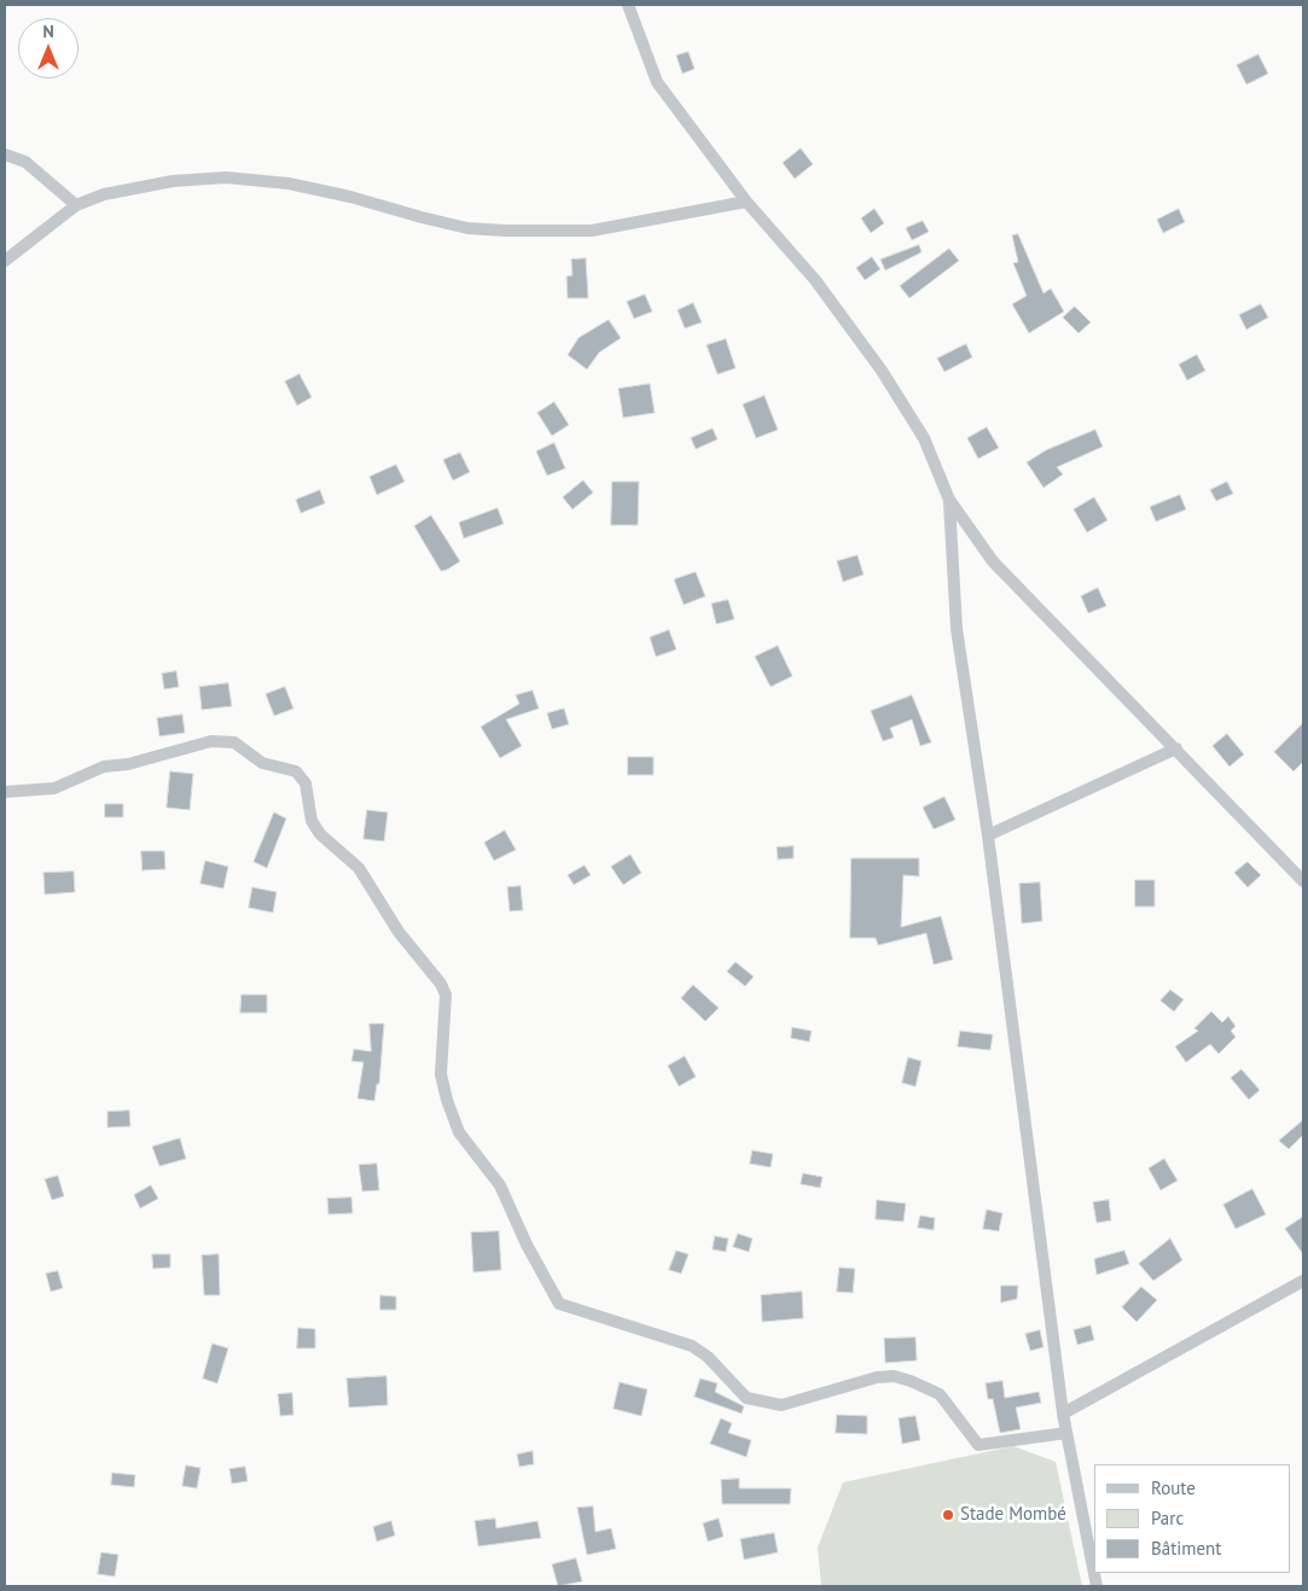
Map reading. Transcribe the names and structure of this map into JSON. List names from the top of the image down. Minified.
{"places":["Stade Mombé"],"legend":["Route","Parc","Bâtiment"],"north":"top"}
